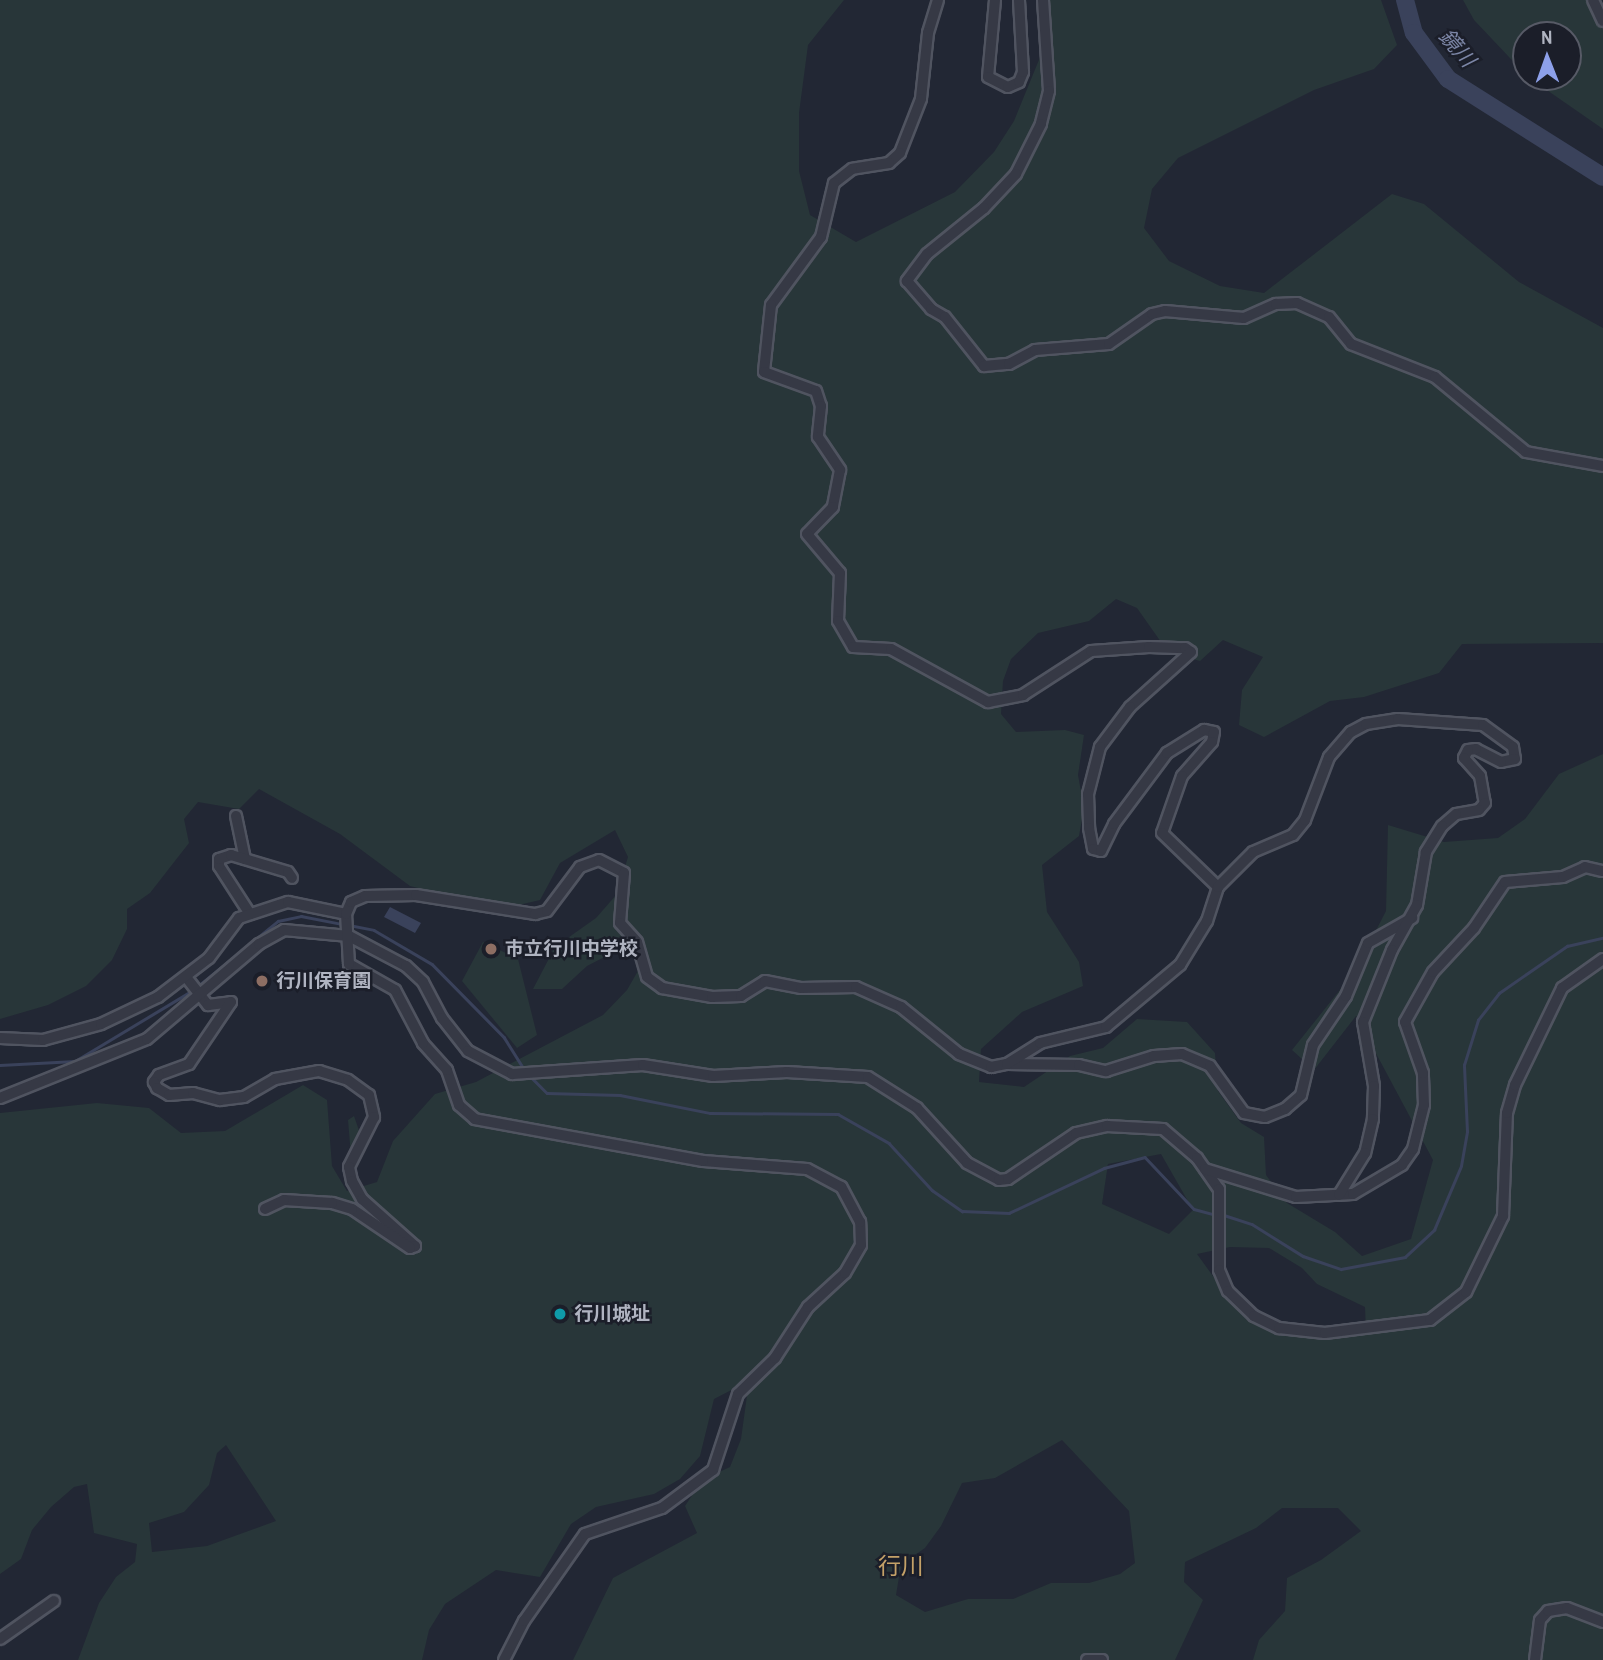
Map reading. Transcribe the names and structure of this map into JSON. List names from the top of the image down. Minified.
{"districts":["行川"],"water":["鏡川"],"places":["市立行川中学校","行川保育園","行川城址"],"north":"top"}
